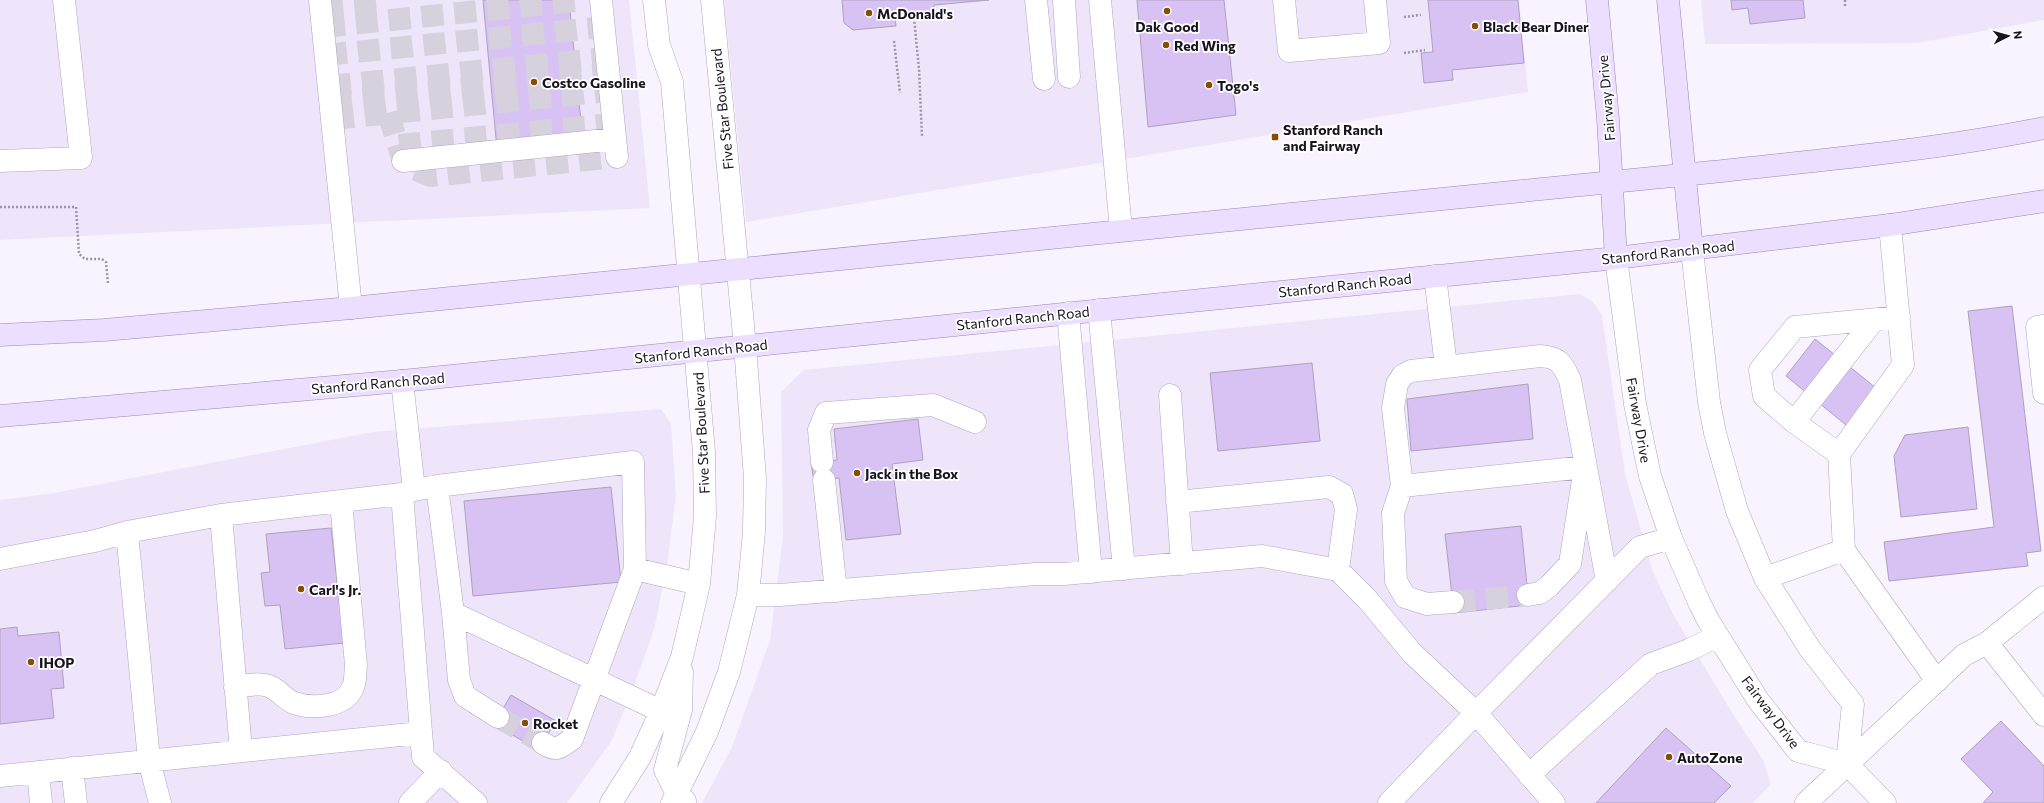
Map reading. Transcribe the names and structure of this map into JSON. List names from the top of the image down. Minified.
{"streets":{"main road":["Fairway Drive","Stanford Ranch Road"],"street":["Five Star Boulevard"]},"crossings":[["Fairway Drive","Stanford Ranch Road"],["Five Star Boulevard","Stanford Ranch Road"]],"places":{"other":["Dak Good","McDonald's","Black Bear Diner","Red Wing","Costco Gasoline","Togo's","Jack in the Box","Carl's Jr.","IHOP","Rocket","AutoZone"],"transit":["Stanford Ranch and Fairway"]},"north":"right"}
